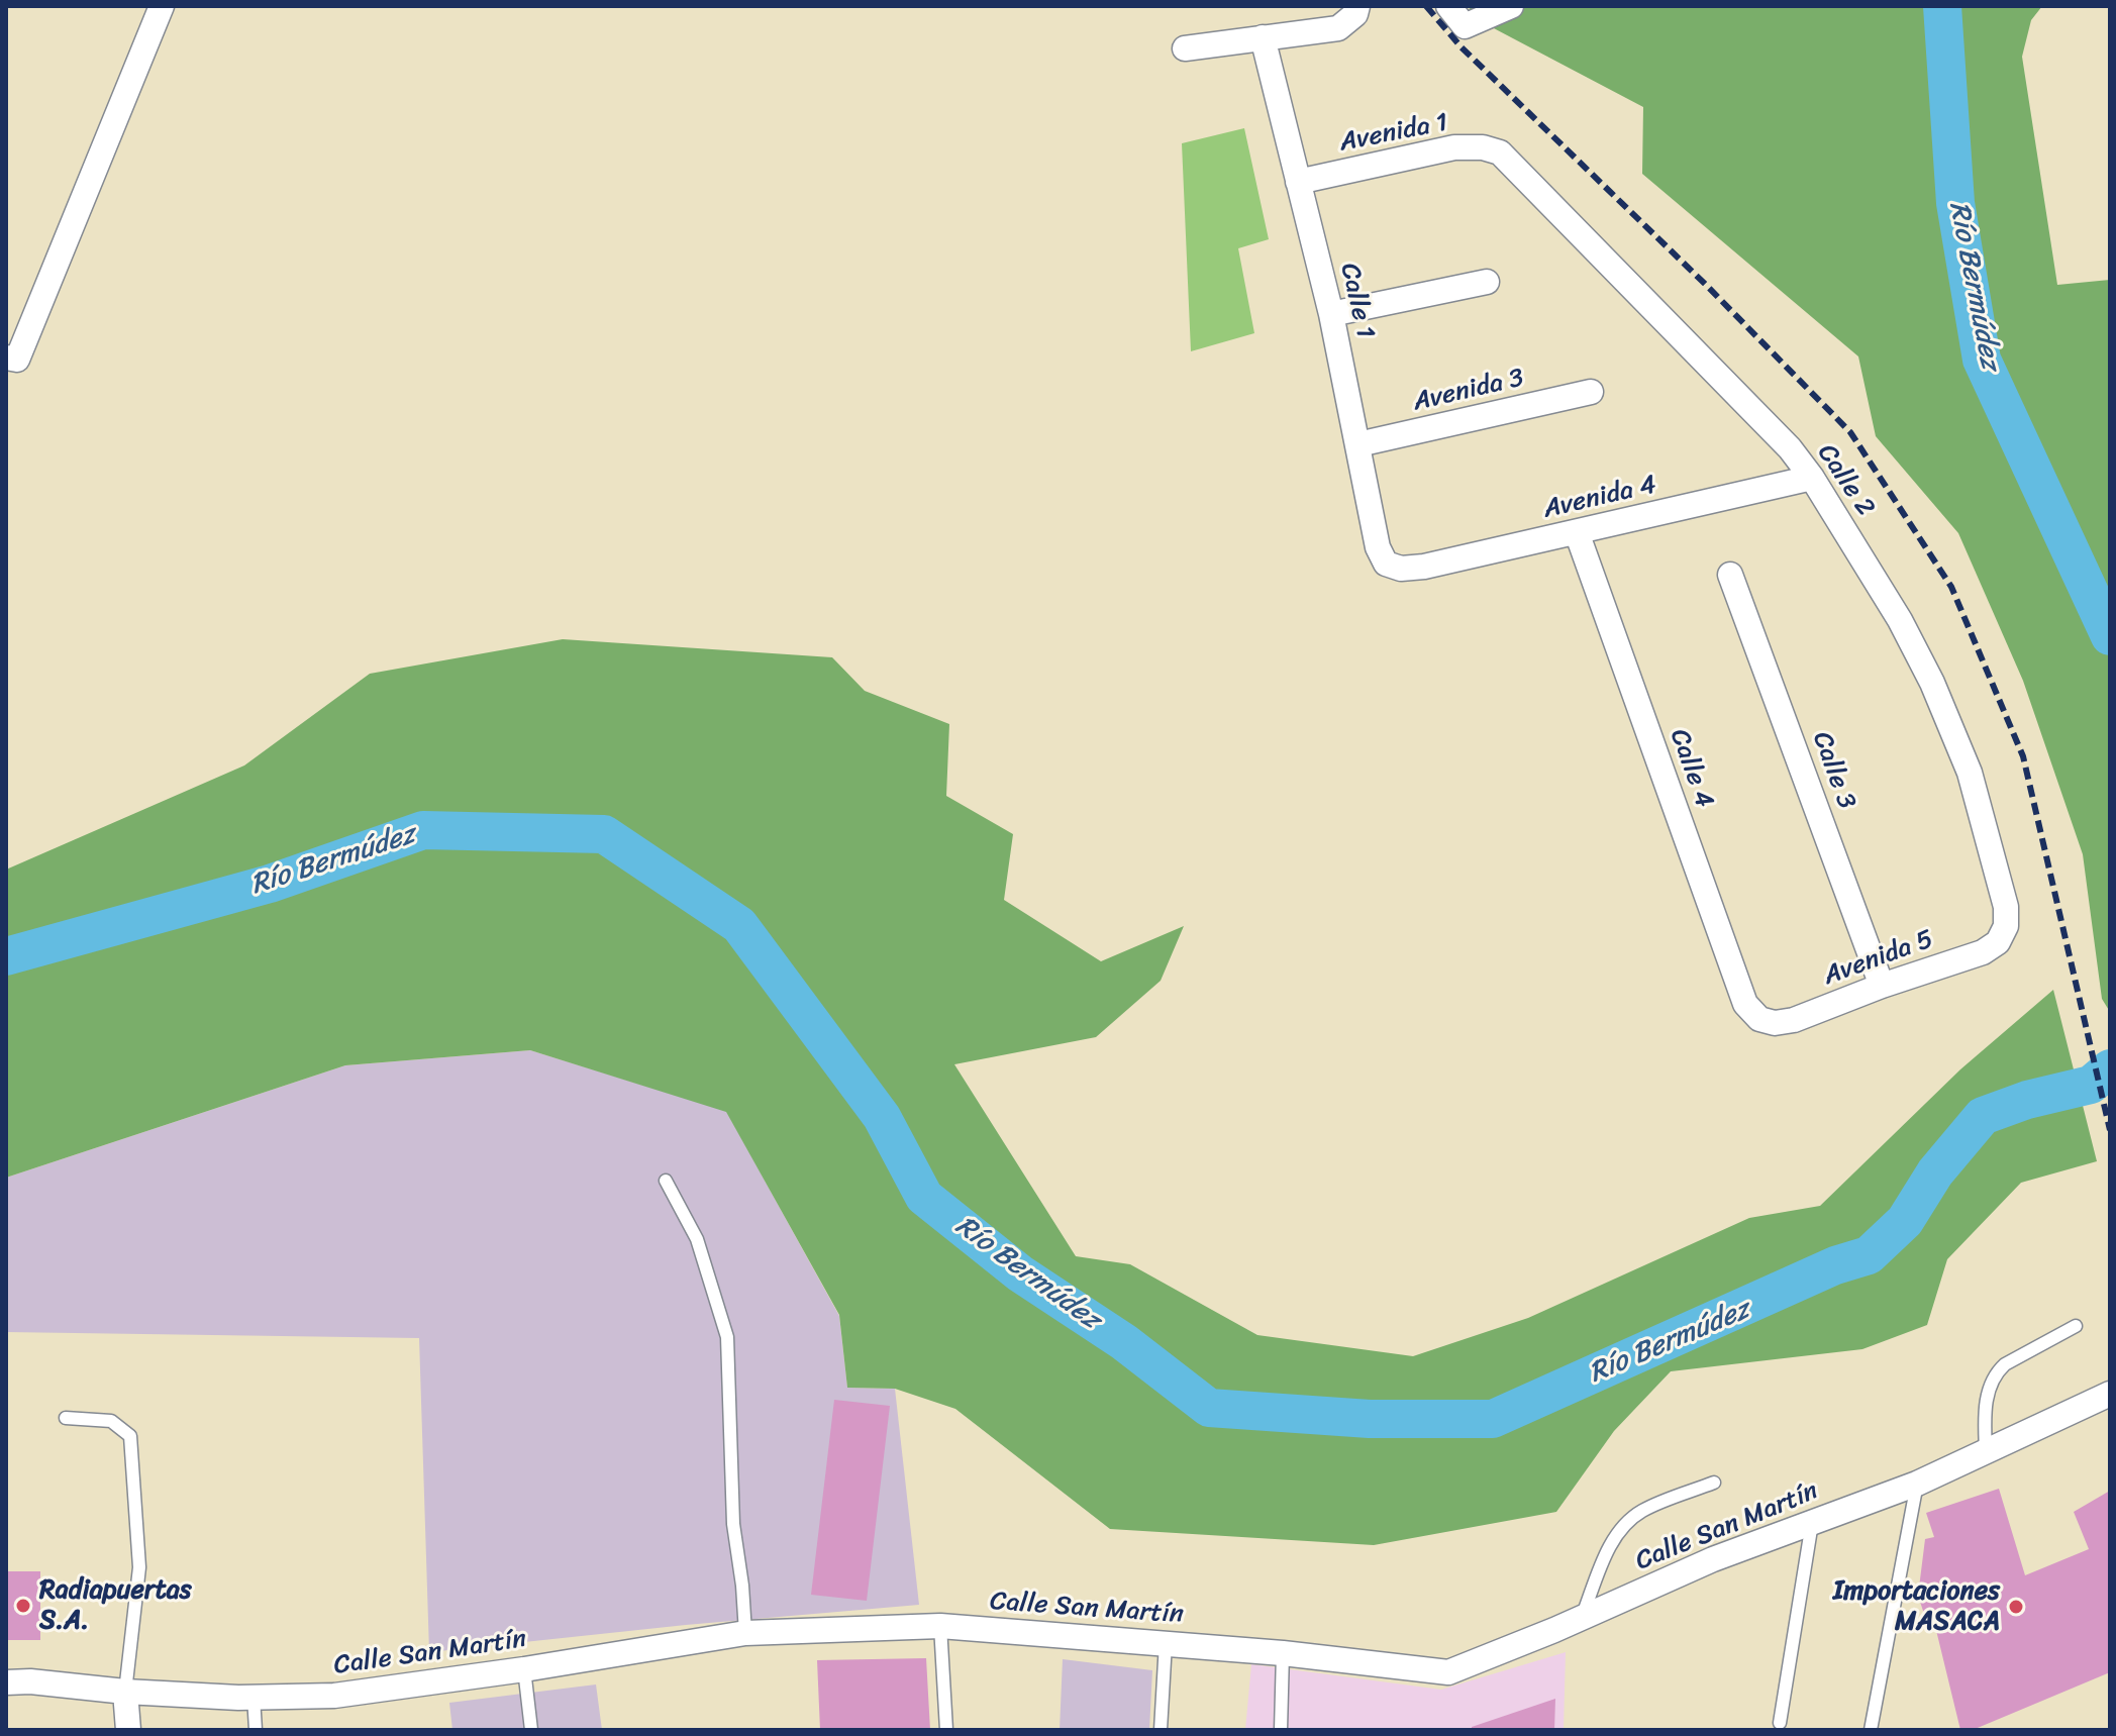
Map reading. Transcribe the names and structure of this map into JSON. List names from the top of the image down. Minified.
{"streets":{"street":["Avenida 1","Calle 1","Avenida 3","Calle 2","Avenida 4","Calle 4","Calle 3","Avenida 5","Calle San Martín"]},"crossings":[["Avenida 1","Calle 1"],["Avenida 1","Calle 2"],["Calle 1","Avenida 3"],["Calle 1","Avenida 4"],["Calle 2","Avenida 4"],["Calle 2","Avenida 5"],["Avenida 4","Calle 4"],["Calle 4","Avenida 5"],["Calle 3","Avenida 5"]],"water":["Río Bermúdez"],"places":["Radiapuertas S.A.","Importaciones MASACA"]}
